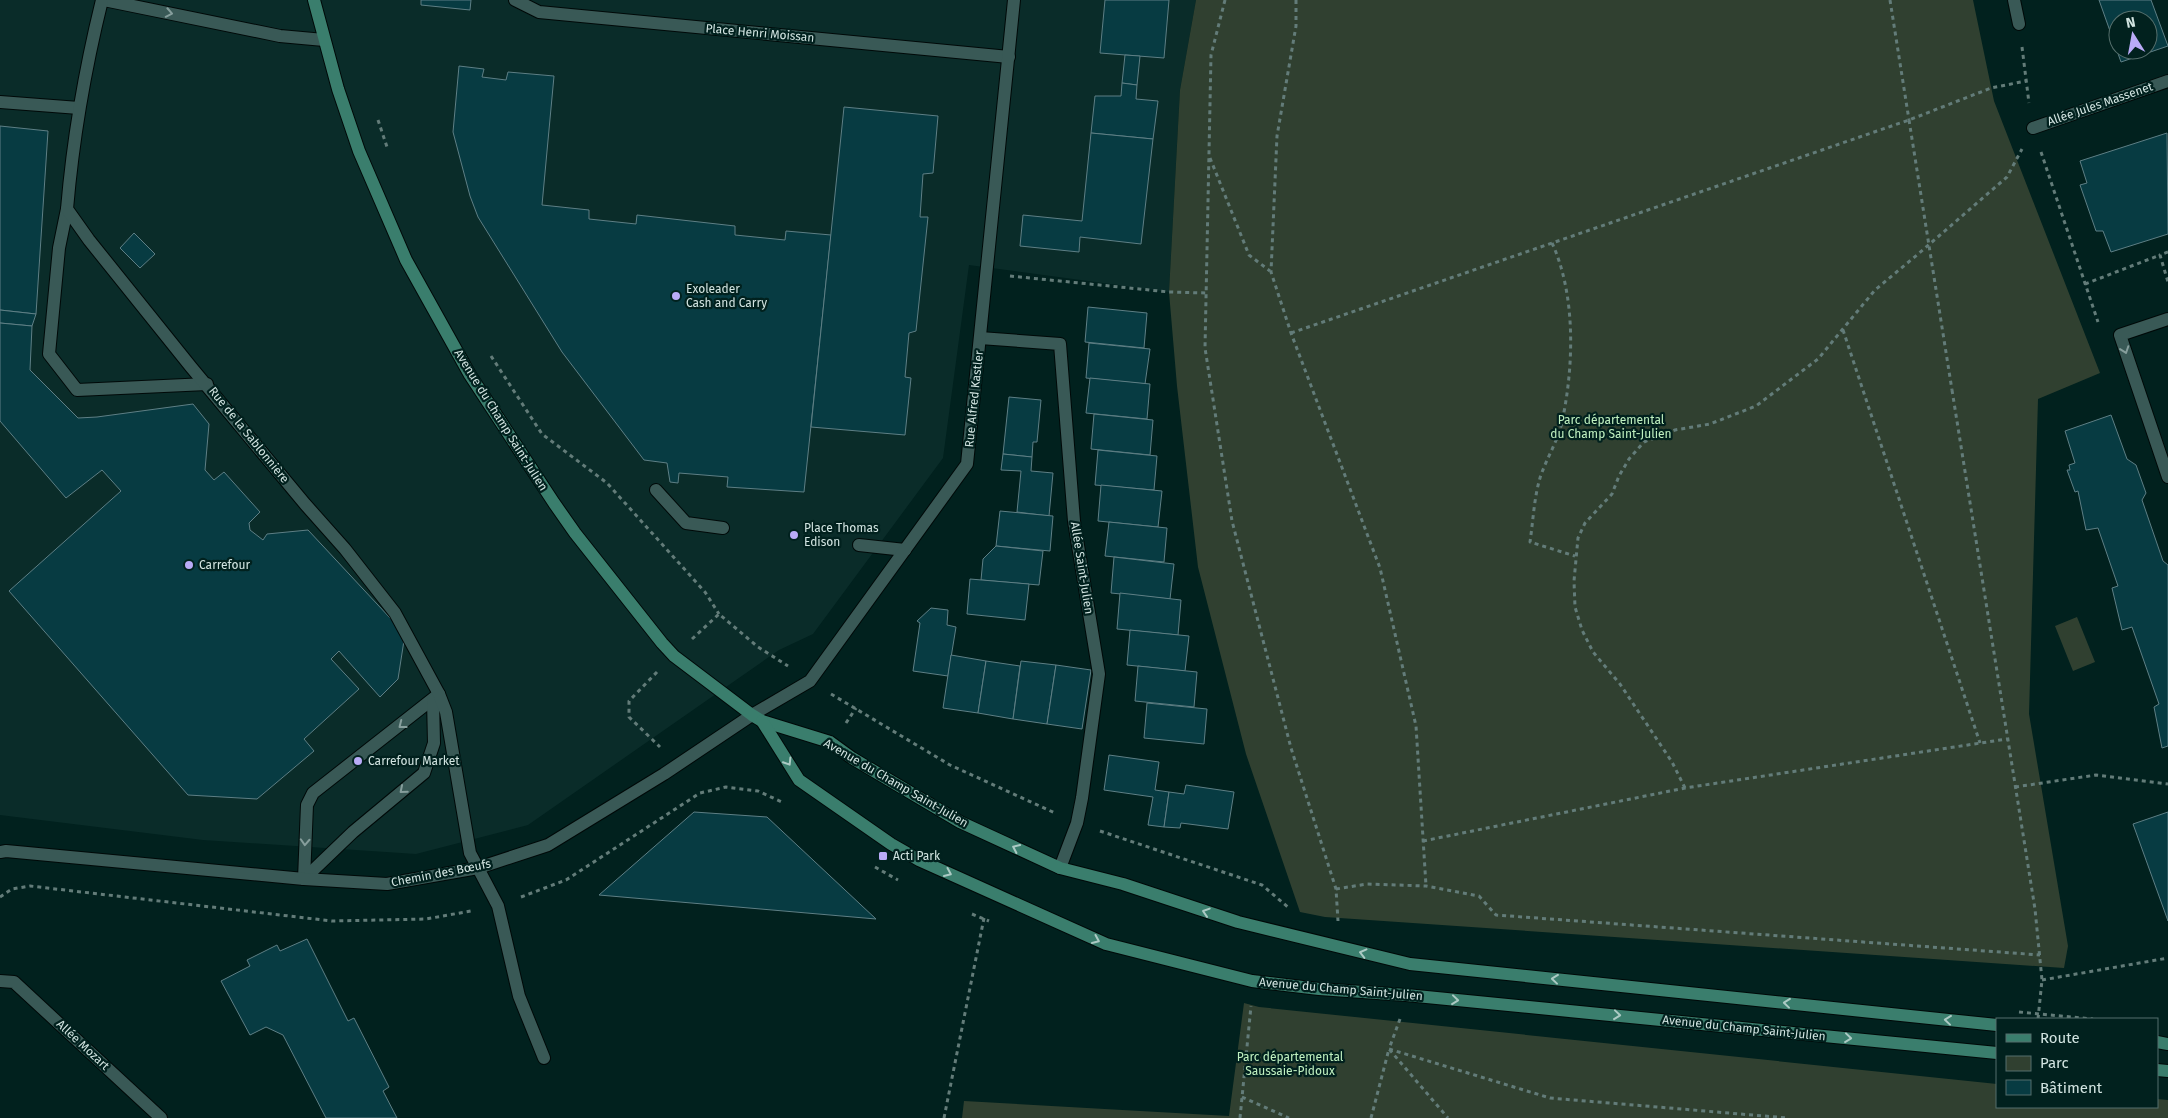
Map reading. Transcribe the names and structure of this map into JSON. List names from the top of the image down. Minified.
{"streets":{"main road":["Avenue du Champ Saint-Julien"],"street":["Place Henri Moissan","Allée Jules Massenet","Rue Alfred Kastler","Rue de la Sablonnière","Allée Saint-Julien","Chemin des Bœufs","Allée Mozart"]},"crossings":[["Place Henri Moissan","Rue Alfred Kastler"],["Rue Alfred Kastler","Avenue du Champ Saint-Julien"],["Rue Alfred Kastler","Allée Saint-Julien"],["Rue Alfred Kastler","Chemin des Bœufs"],["Avenue du Champ Saint-Julien","Allée Saint-Julien"],["Avenue du Champ Saint-Julien","Chemin des Bœufs"],["Rue de la Sablonnière","Chemin des Bœufs"]],"parks":["Parc départemental du Champ Saint-Julien","Parc départemental Saussaie-Pidoux"],"places":{"other":["Exoleader Cash and Carry","Place Thomas Edison","Carrefour","Carrefour Market"],"transit":["Acti Park"]},"legend":["Route","Parc","Bâtiment"],"north":"top"}
